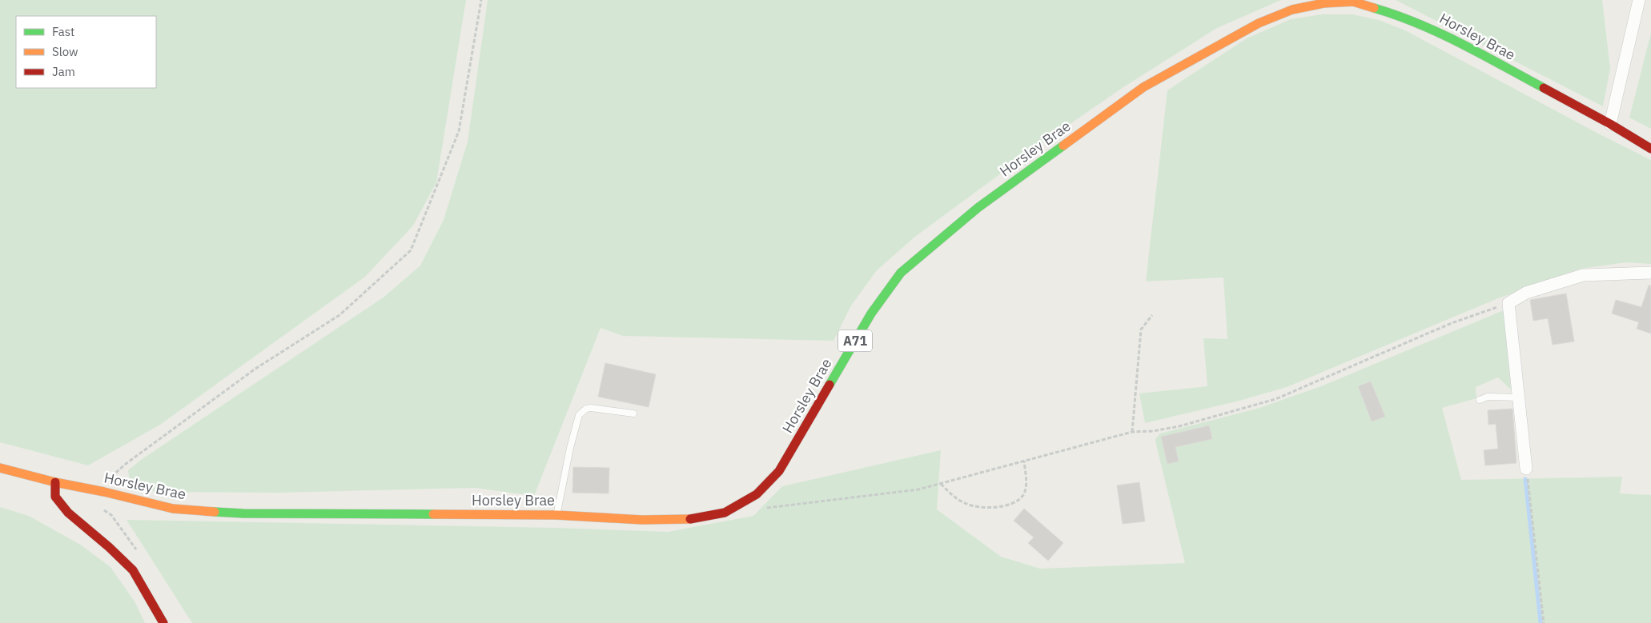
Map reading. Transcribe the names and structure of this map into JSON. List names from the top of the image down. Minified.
{"streets":{"main road":["Horsley Brae","A71"]},"legend":["Fast","Slow","Jam"]}
